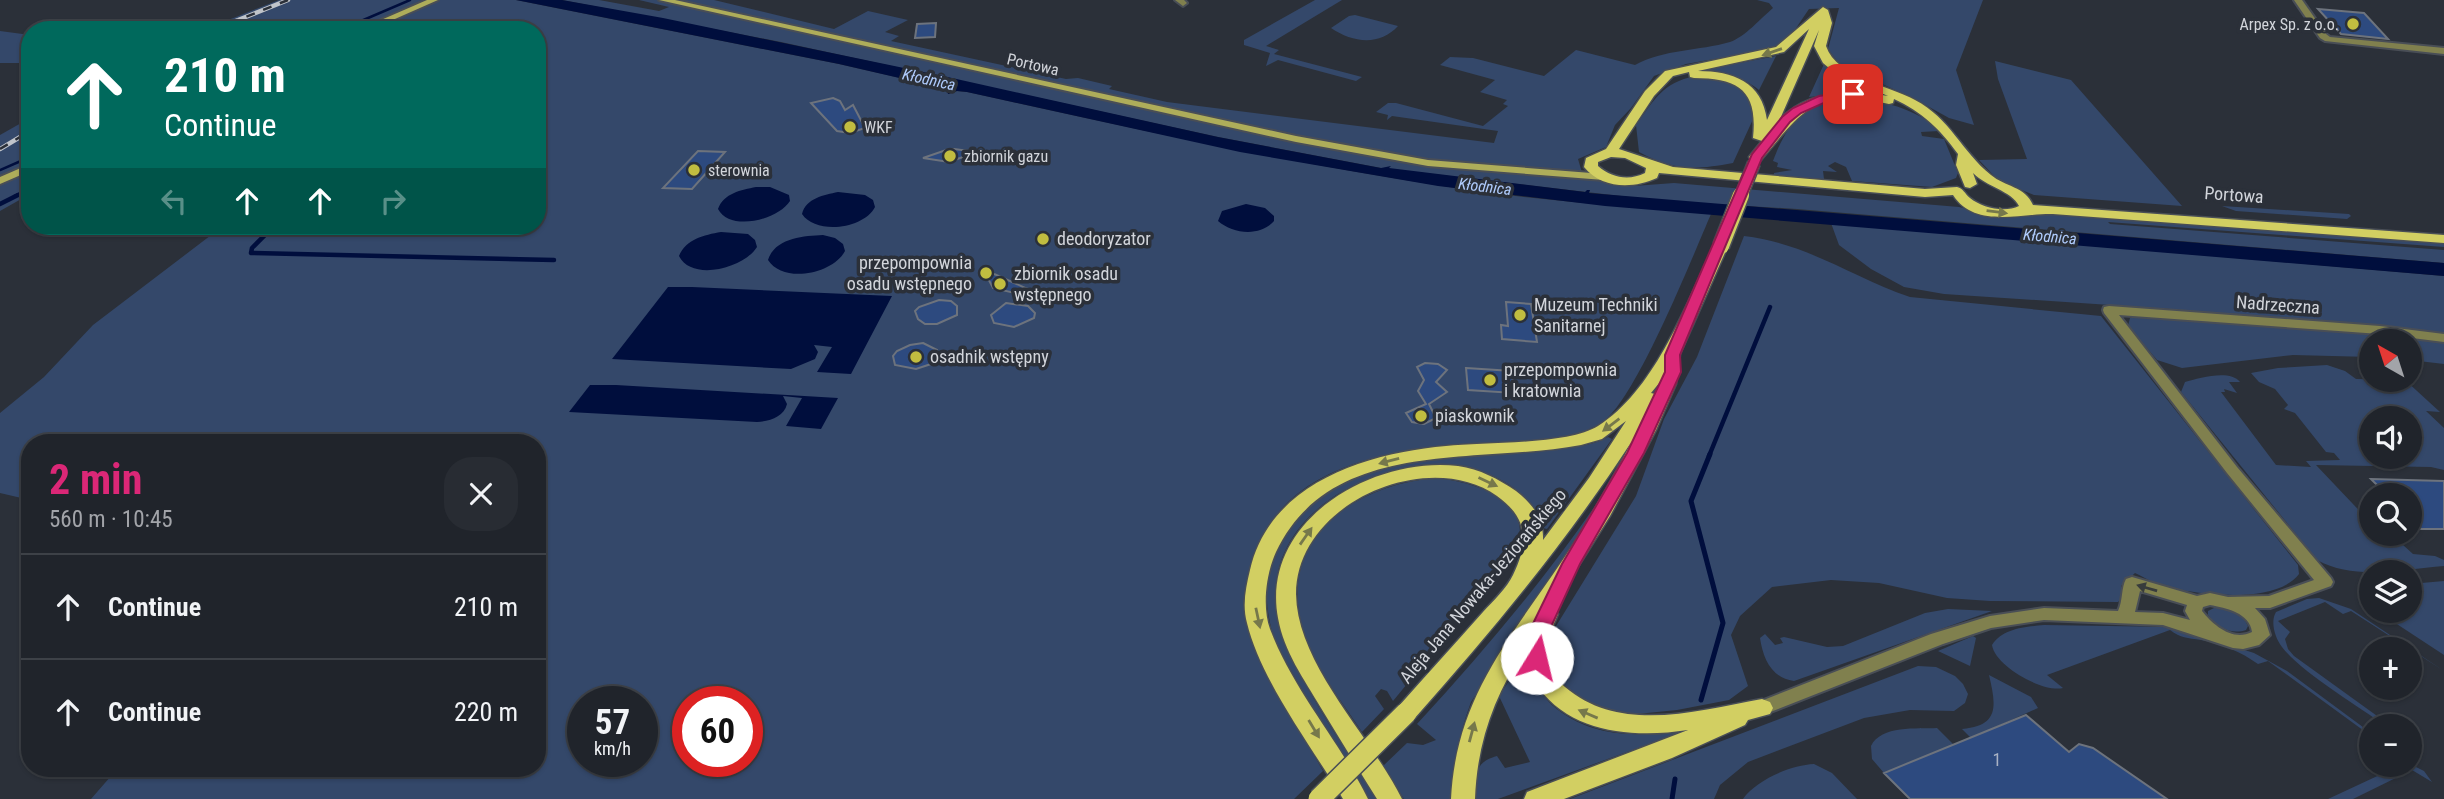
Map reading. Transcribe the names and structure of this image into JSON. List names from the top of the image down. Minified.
{"streets":{"main road":["Portowa","Aleja Jana Nowaka-Jeziorańskiego"],"street":["Nadrzeczna"]},"water":["Kłodnica"],"places":["Arpex Sp. z o.o.","WKF","zbiornik gazu","sterownia","deodoryzator","przepompownia osadu wstępnego","zbiornik osadu wstępnego","Muzeum Techniki Sanitarnej","osadnik wstępny","przepompownia i kratownia","piaskownik"],"house_numbers":["1"],"north":"top left","page":{"turn":["210 m","Continue"],"map_buttons":["+","−"],"heading":["2 min","560 m · 10:45"],"list":[{"name":"Continue","value":"210 m"},{"name":"Continue","value":"220 m"}],"speed":"57 km/h","limit":"60"}}
